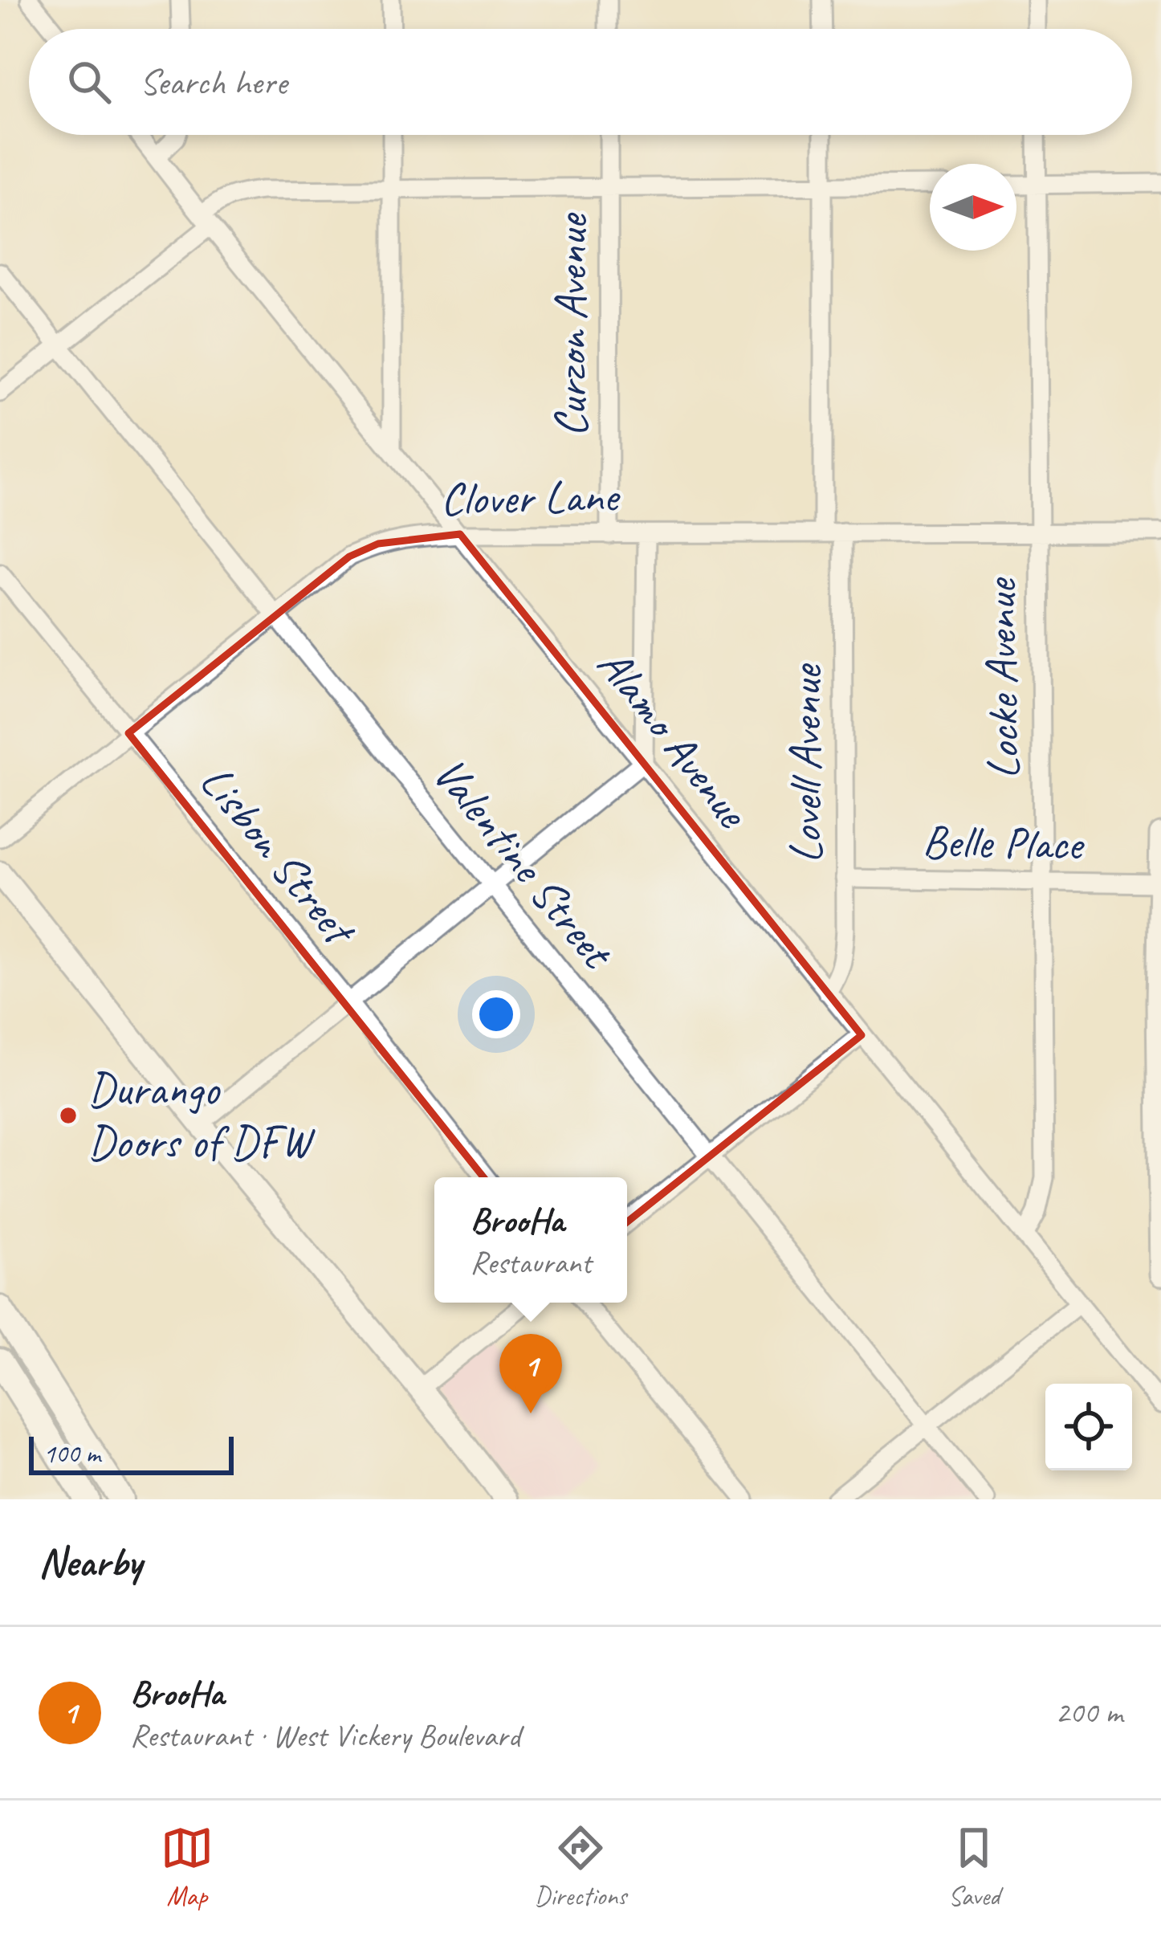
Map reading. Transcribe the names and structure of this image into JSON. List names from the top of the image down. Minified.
{"streets":{"street":["Curzon Avenue","Clover Lane","Locke Avenue","Alamo Avenue","Lovell Avenue","Belle Place","Lisbon Street","Valentine Street"]},"crossings":[["Curzon Avenue","Clover Lane"],["Clover Lane","Locke Avenue"],["Clover Lane","Alamo Avenue"],["Clover Lane","Lovell Avenue"],["Clover Lane","Lisbon Street"],["Clover Lane","Valentine Street"],["Locke Avenue","Alamo Avenue"],["Locke Avenue","Belle Place"],["Alamo Avenue","Lovell Avenue"],["Lovell Avenue","Belle Place"]],"places":["Durango Doors of DFW"],"scale_bar":"100 m","north":"right","page":{"search":"Search here","popup":["BrooHa","Restaurant"],"pins":"1","scale":"100 m","heading":"Nearby","list":[{"mark":"1","name":"BrooHa","note":"Restaurant · West Vickery Boulevard","value":"200 m"}],"nav":["Map","Directions","Saved"]}}
